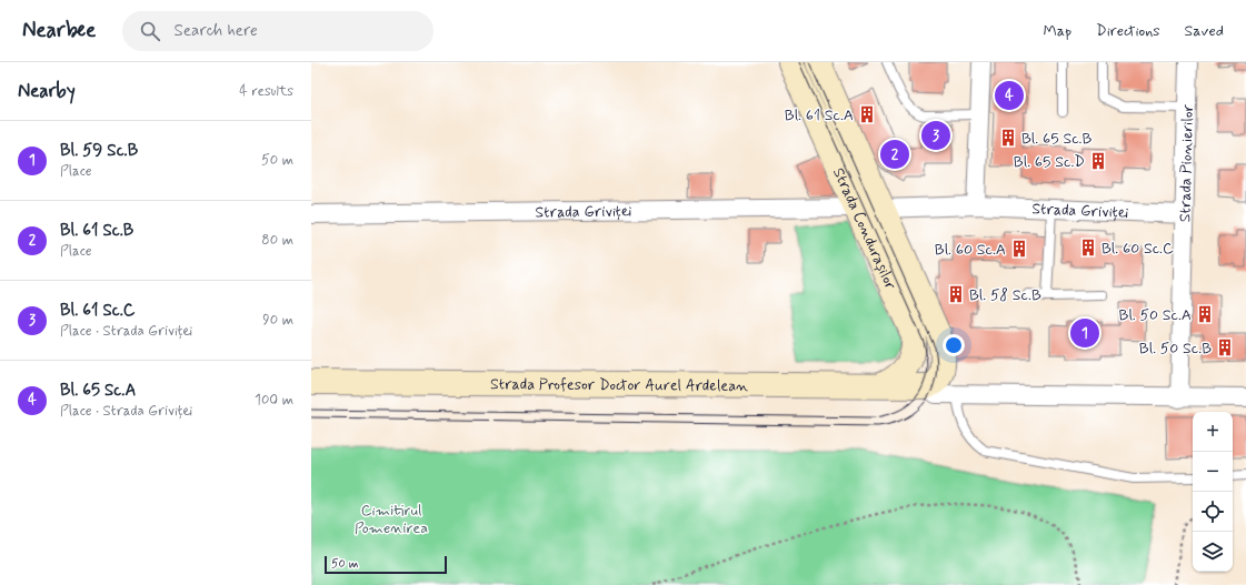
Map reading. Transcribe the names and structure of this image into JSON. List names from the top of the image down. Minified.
{"streets":{"main road":["Strada Condurașilor","Strada Profesor Doctor Aurel Ardelean"],"street":["Strada Pionierilor","Strada Griviței"]},"crossings":[["Strada Pionierilor","Strada Griviței"],["Strada Pionierilor","Strada Profesor Doctor Aurel Ardelean"],["Strada Griviței","Strada Condurașilor"],["Strada Condurașilor","Strada Profesor Doctor Aurel Ardelean"]],"parks":["Cimitirul Pomenirea"],"places":{"building":["Bl. 61 Sc.A","Bl. 65 Sc.B","Bl. 65 Sc.D","Bl. 60 Sc.C","Bl. 60 Sc.A","Bl. 58 Sc.B","Bl. 50 Sc.A","Bl. 50 Sc.B"]},"scale_bar":"50 m","page":{"header":"Nearbee","search":"Search here","nav":["Map","Directions","Saved"],"heading":["Nearby","4 results"],"pins":["4","3","2","1"],"list":[{"mark":"1","name":"Bl. 59 Sc.B","note":"Place","value":"50 m"},{"mark":"2","name":"Bl. 61 Sc.B","note":"Place","value":"80 m"},{"mark":"3","name":"Bl. 61 Sc.C","note":"Place · Strada Griviței","value":"90 m"},{"mark":"4","name":"Bl. 65 Sc.A","note":"Place · Strada Griviței","value":"100 m"}],"map_buttons":["+","−"],"scale":"50 m"}}
